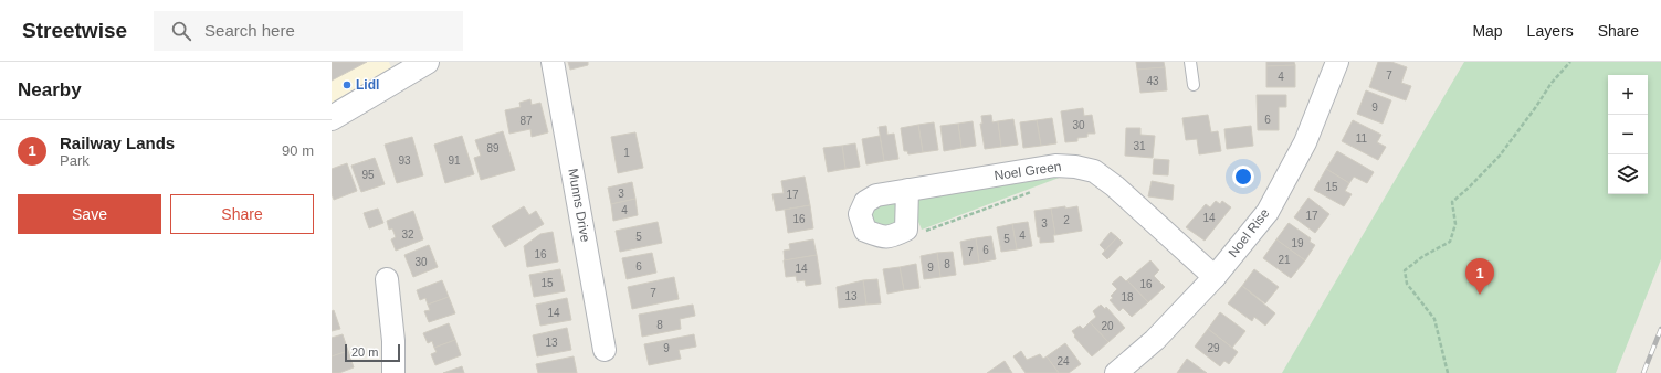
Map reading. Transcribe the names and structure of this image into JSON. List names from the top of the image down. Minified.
{"streets":{"street":["Noel Green","Munns Drive","Noel Rise"]},"crossings":[["Noel Green","Noel Rise"]],"places":["Lidl"],"house_numbers":["7","4","43","9","6","87","30","11","31","89","1","93","91","95","15","3","17","4","17","14","16","2","3","32","4","5","5","19","6","7","16","21","30","8","6","9","14","15","16","7","13","18","14","8","20","13","9","29","24"],"scale_bar":"20 m","page":{"header":"Streetwise","search":"Search here","nav":["Map","Layers","Share"],"heading":"Nearby","map_buttons":["+","−"],"list":[{"mark":"1","name":"Railway Lands","note":"Park","value":"90 m"}],"buttons":["Save","Share"],"pins":"1","scale":"20 m"}}
